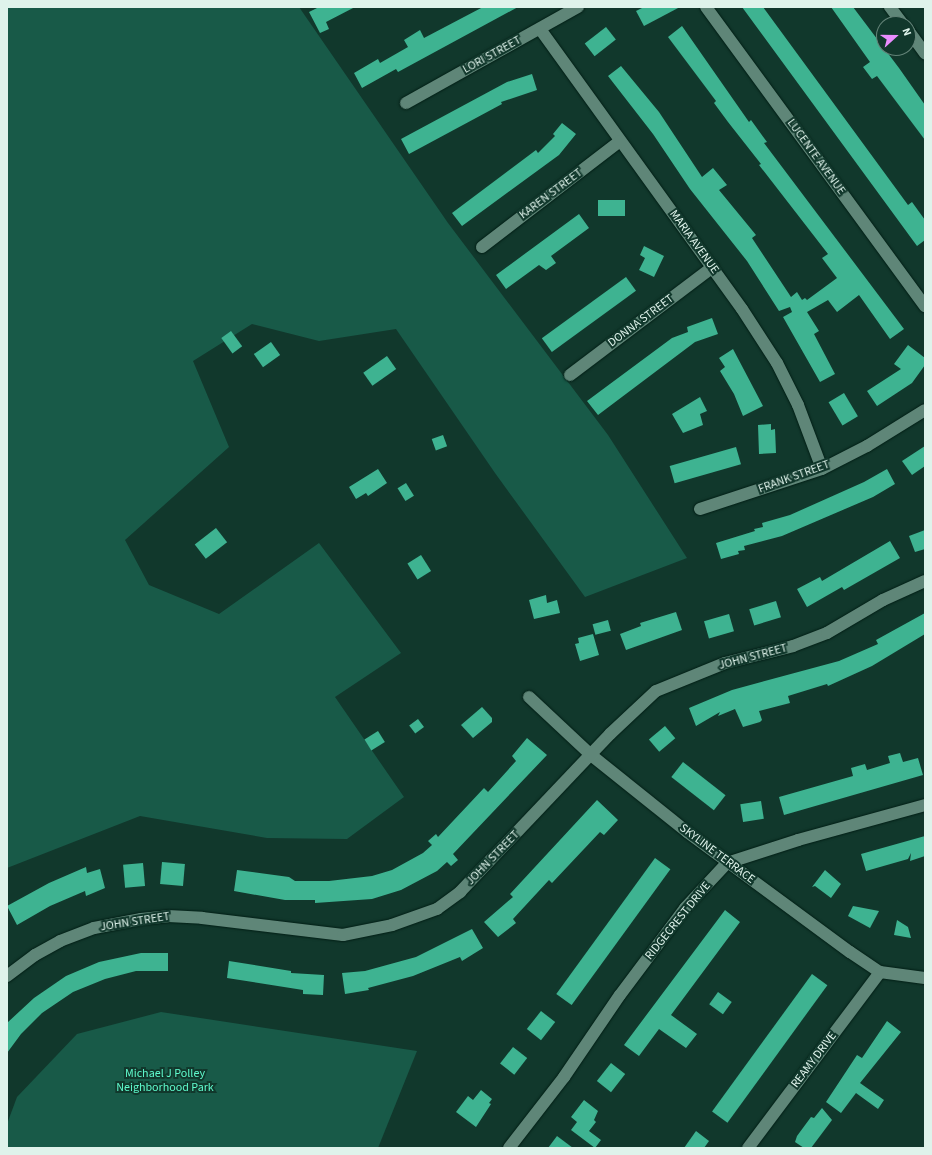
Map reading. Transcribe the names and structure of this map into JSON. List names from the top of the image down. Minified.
{"streets":{"street":["LORI STREET","LUCENTE AVENUE","KAREN STREET","MARIA AVENUE","DONNA STREET","FRANK STREET","JOHN STREET","SKYLINE TERRACE","RIDGECREST DRIVE","REAMY DRIVE"]},"crossings":[["LORI STREET","MARIA AVENUE"],["KAREN STREET","MARIA AVENUE"],["MARIA AVENUE","DONNA STREET"],["MARIA AVENUE","FRANK STREET"],["JOHN STREET","SKYLINE TERRACE"],["SKYLINE TERRACE","RIDGECREST DRIVE"],["SKYLINE TERRACE","REAMY DRIVE"]],"parks":["Michael J Polley Neighborhood Park"],"north":"right"}
